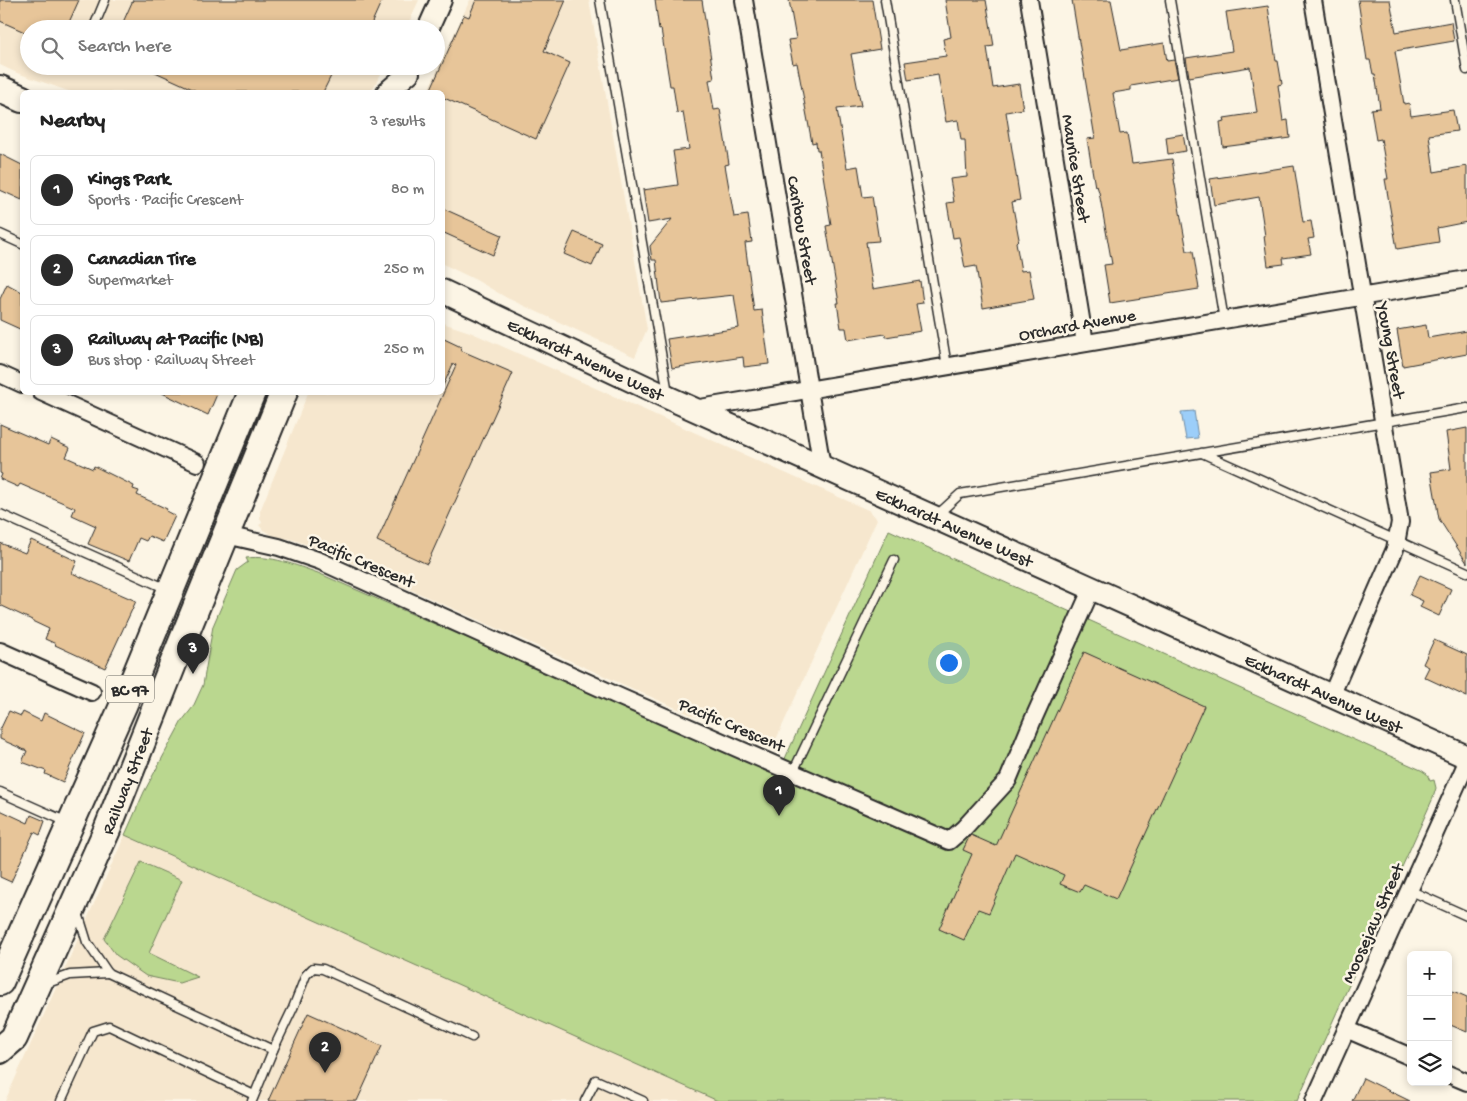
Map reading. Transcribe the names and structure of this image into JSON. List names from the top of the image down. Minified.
{"streets":{"highway":["BC 97","Railway Street"],"main road":["Eckhardt Avenue West"],"street":["Maurice Street","Caribou Street","Orchard Avenue","Young Street","Pacific Crescent","Moosejaw Street"]},"crossings":[["Maurice Street","Orchard Avenue"],["Caribou Street","Orchard Avenue"],["Caribou Street","Eckhardt Avenue West"],["Orchard Avenue","Young Street"],["Orchard Avenue","Eckhardt Avenue West"],["Young Street","Eckhardt Avenue West"],["Eckhardt Avenue West","Pacific Crescent"],["Pacific Crescent","Railway Street"]],"page":{"search":"Search here","heading":["Nearby","3 results"],"list":[{"mark":"1","name":"Kings Park","note":"Sports · Pacific Crescent","value":"80 m"},{"mark":"2","name":"Canadian Tire","note":"Supermarket","value":"250 m"},{"mark":"3","name":"Railway at Pacific (NB)","note":"Bus stop · Railway Street","value":"250 m"}],"pins":["3","1","2"],"map_buttons":["+","−"]}}
